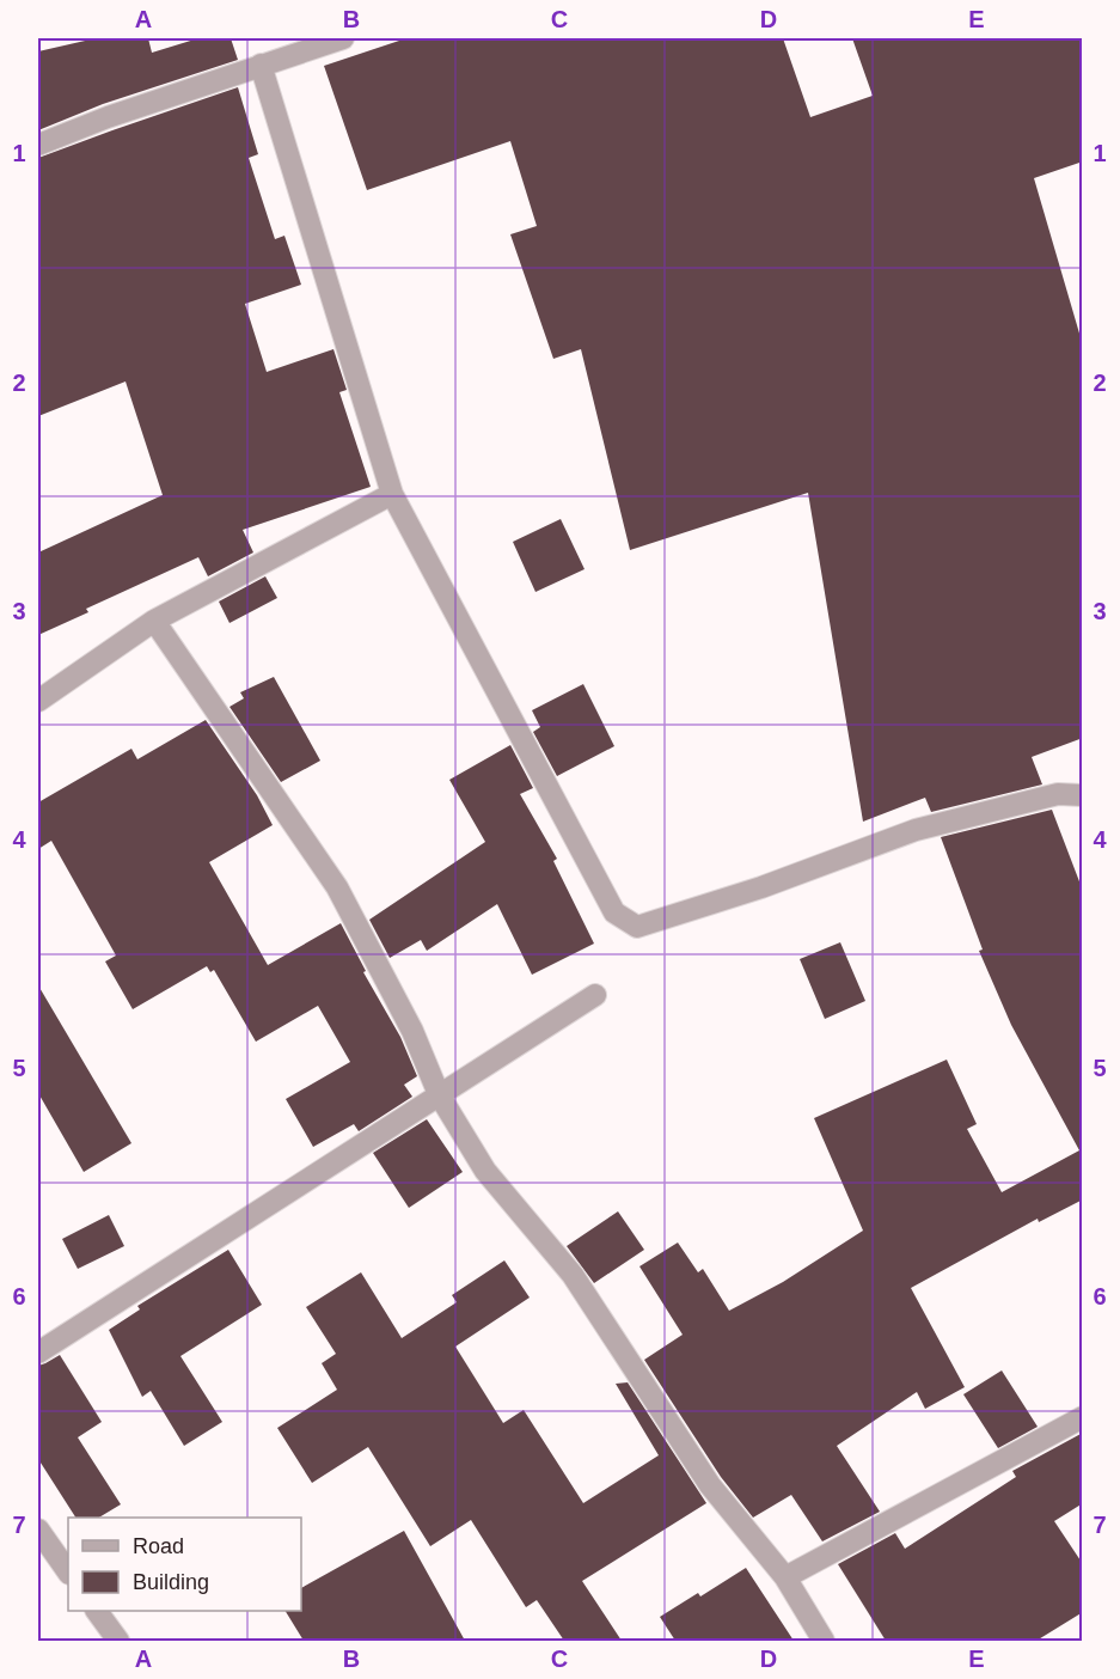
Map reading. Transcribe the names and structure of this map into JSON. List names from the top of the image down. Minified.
{"legend":["Road","Building"],"grid":{"columns":["A","B","C","D","E"],"rows":["1","2","3","4","5","6","7"]}}
